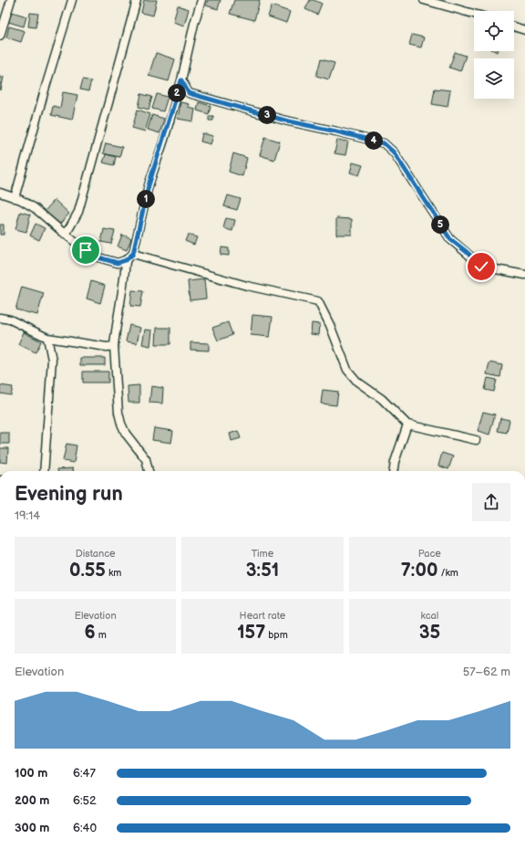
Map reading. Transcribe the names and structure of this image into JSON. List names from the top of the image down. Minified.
{"page":{"pins":["2","3","4","1","5"],"heading":["Evening run","19:14"],"stats":[["Distance","0.55 km"],["Time","3:51"],["Pace","7:00 /km"],["Elevation","6 m"],["Heart rate","157 bpm"],["kcal","35"]],"chart":["Elevation","57–62 m"],"list":[{"name":"100 m","note":"6:47"},{"name":"200 m","note":"6:52"},{"name":"300 m","note":"6:40"}]}}
